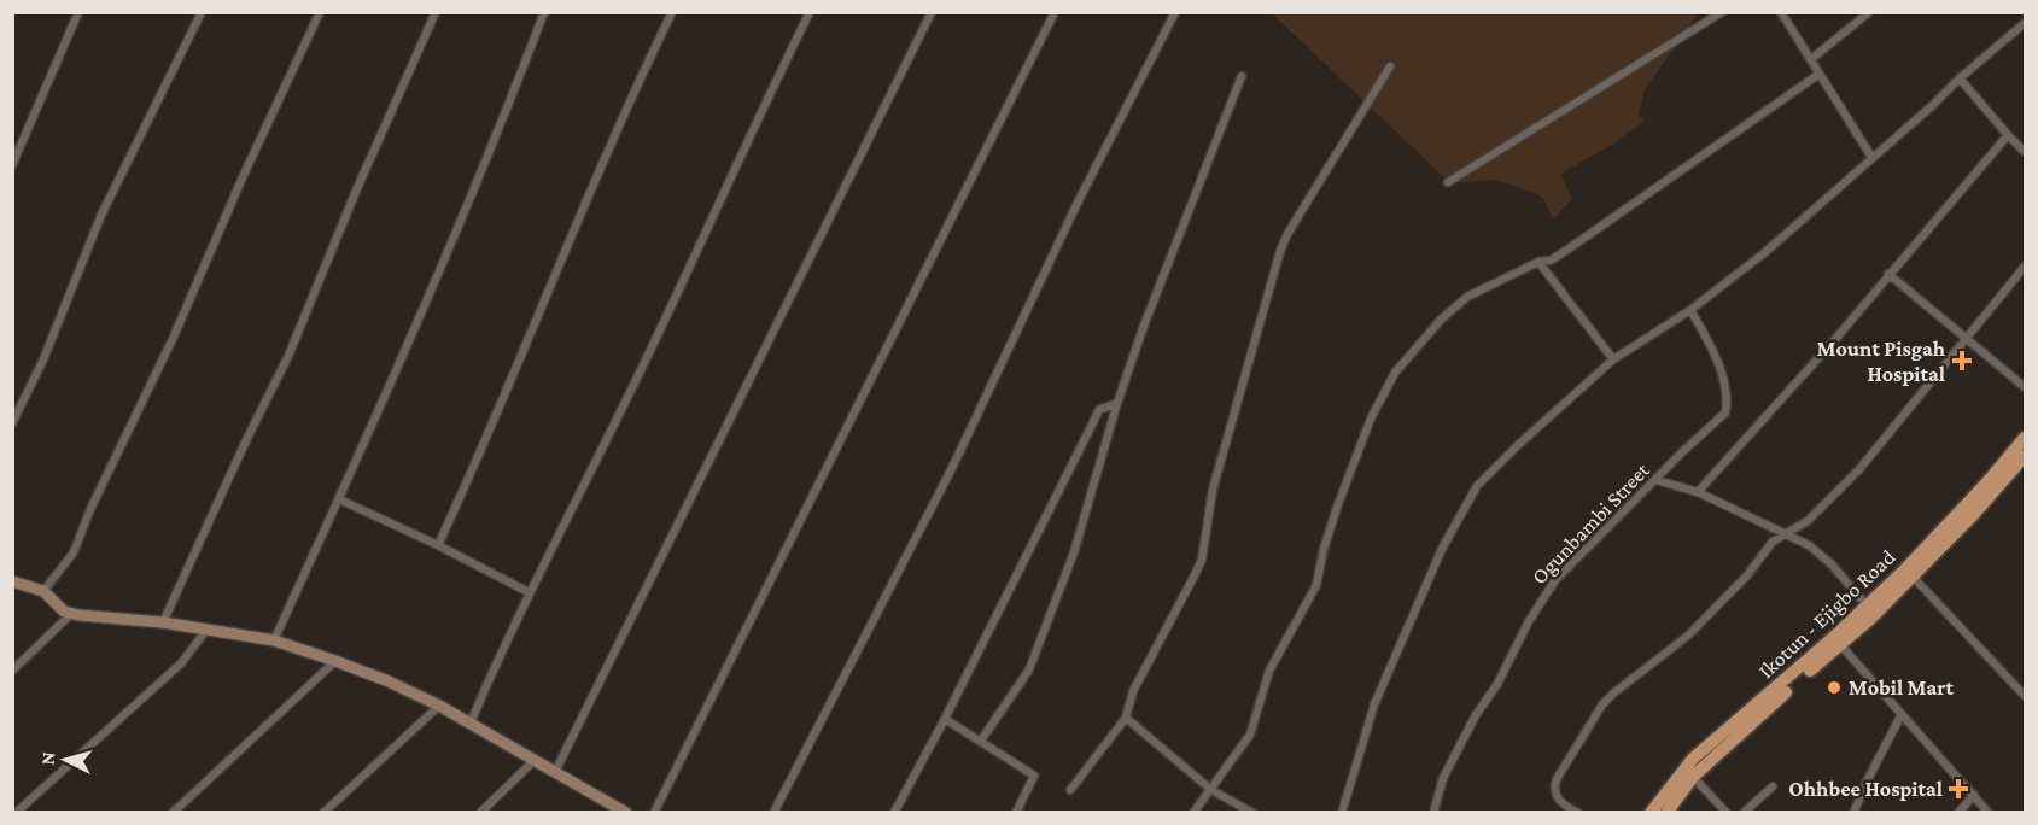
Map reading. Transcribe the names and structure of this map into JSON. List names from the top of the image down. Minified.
{"streets":{"main road":["Ikotun - Ejigbo Road"],"street":["Ogunbambi Street"]},"places":{"health":["Mount Pisgah Hospital","Ohhbee Hospital"],"other":["Mobil Mart"]},"north":"left"}
